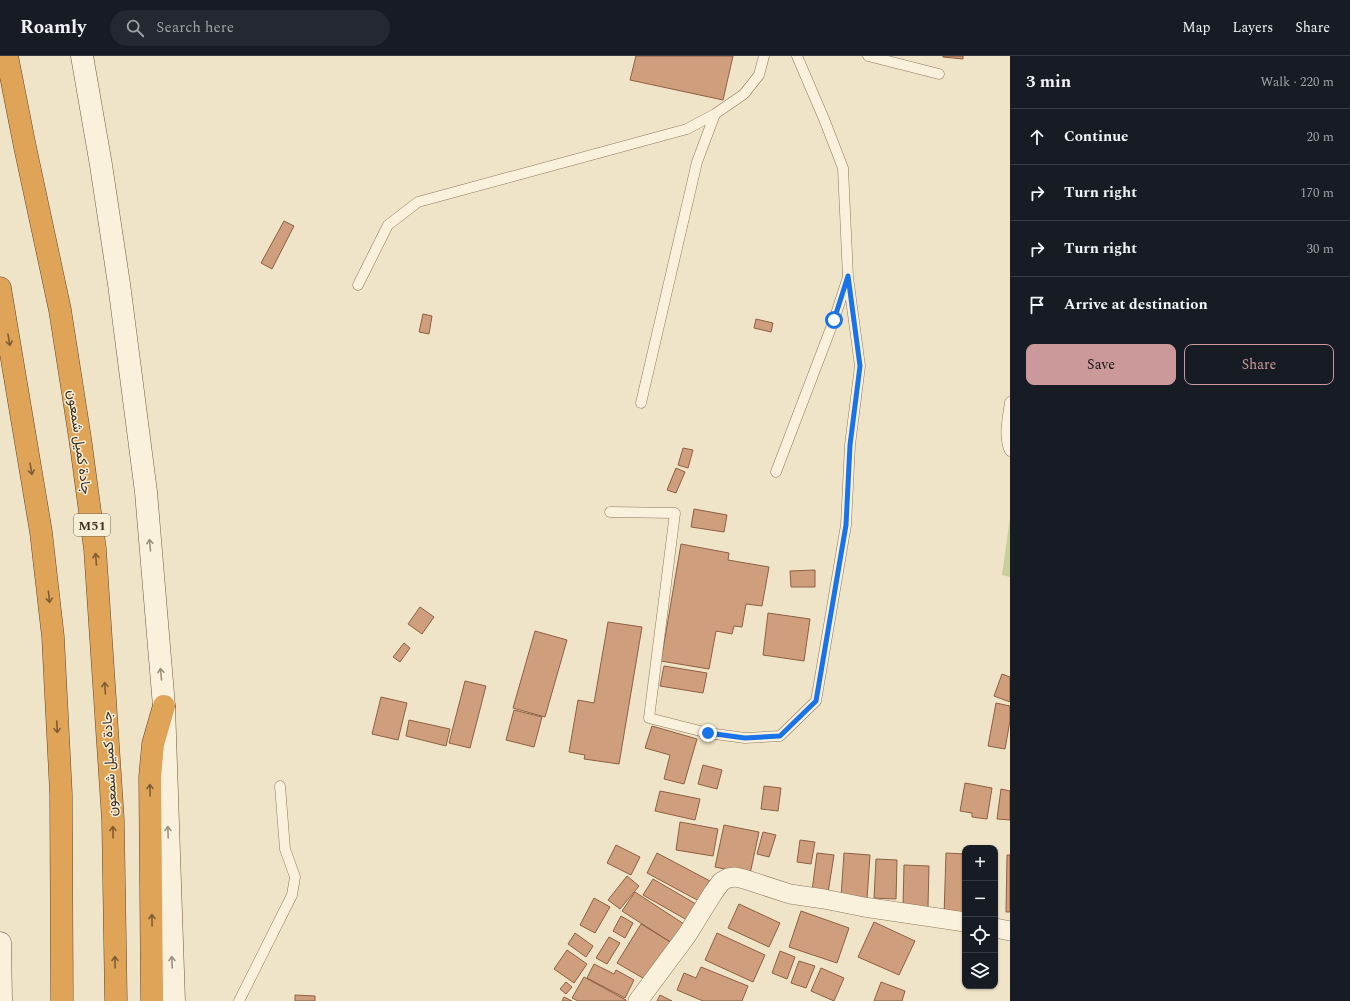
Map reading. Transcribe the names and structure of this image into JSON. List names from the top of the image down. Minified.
{"streets":{"highway":["جادة كميل شمعون","M51"]},"page":{"header":"Roamly","search":"Search here","nav":["Map","Layers","Share"],"heading":["3 min","Walk · 220 m"],"list":[["Continue","20 m"],["Turn right","170 m"],["Turn right","30 m"],"Arrive at destination"],"buttons":["Save","Share"],"map_buttons":["+","−"]}}
